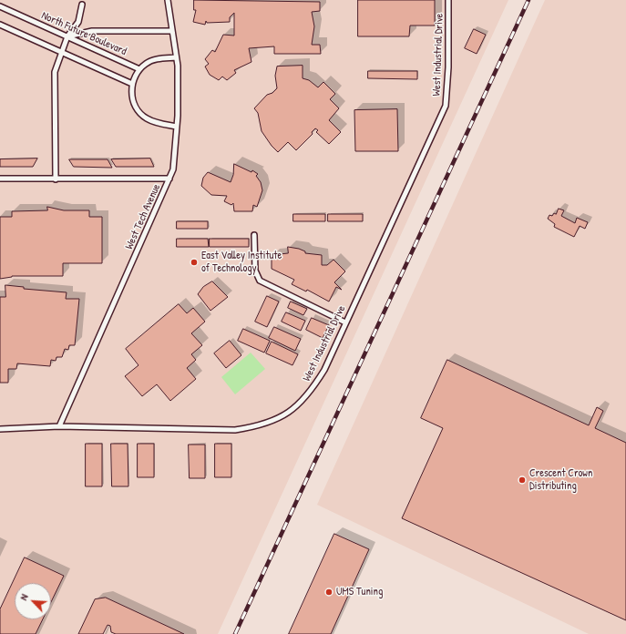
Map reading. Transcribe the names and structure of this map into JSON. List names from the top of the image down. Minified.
{"streets":{"lane":["North Future Boulevard","West Industrial Drive","West Tech Avenue"]},"crossings":[["West Industrial Drive","West Tech Avenue"]],"places":["East Valley Institute of Technology","Crescent Crown Distributing","UMS Tuning"],"north":"top left"}
